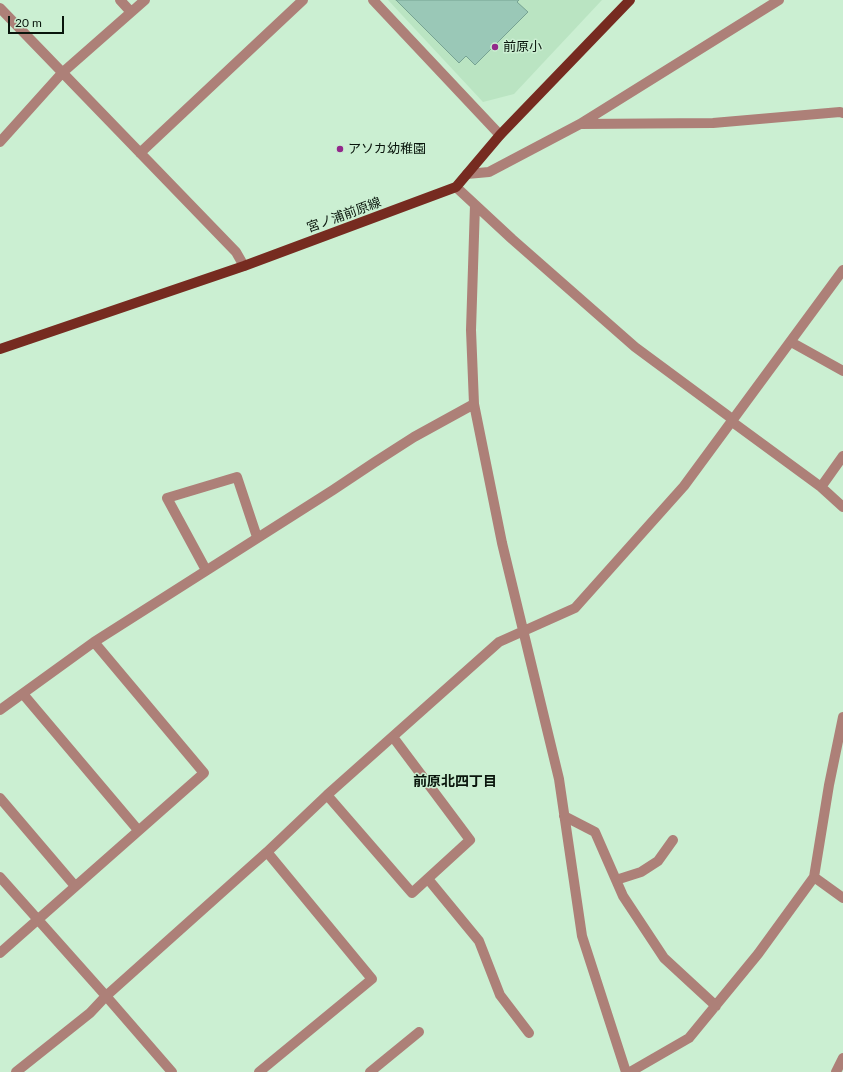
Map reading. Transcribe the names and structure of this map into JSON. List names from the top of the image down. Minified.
{"streets":{"main road":["宮ノ浦前原線"]},"districts":["前原北四丁目"],"places":["前原小","アソカ幼稚園"],"scale_bar":"20 m"}
